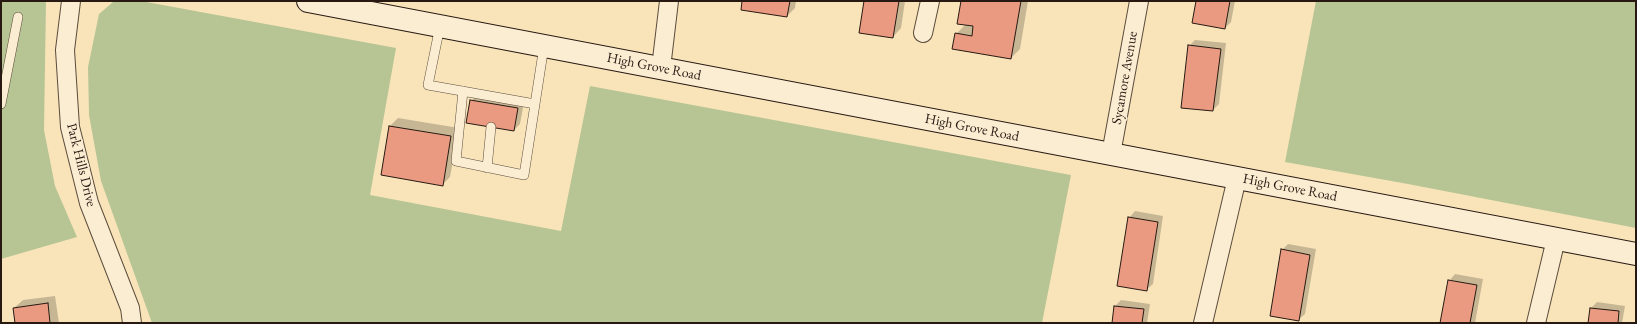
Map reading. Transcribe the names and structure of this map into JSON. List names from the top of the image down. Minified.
{"streets":{"main road":["High Grove Road"],"street":["Sycamore Avenue","Park Hills Drive"]},"crossings":[["High Grove Road","Sycamore Avenue"]]}
